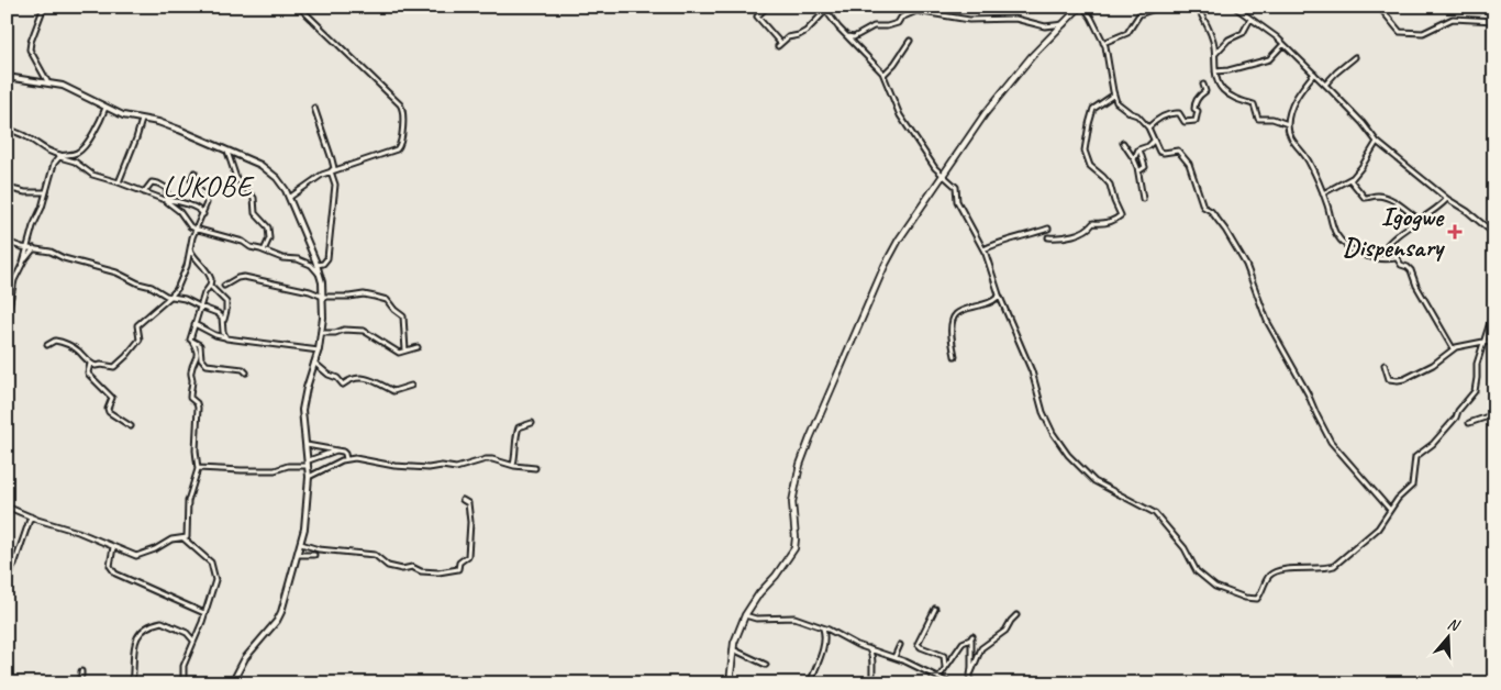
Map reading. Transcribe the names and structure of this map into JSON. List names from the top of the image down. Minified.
{"districts":["LUKOBE"],"places":{"health":["Igogwe Dispensary"]},"north":"top"}
